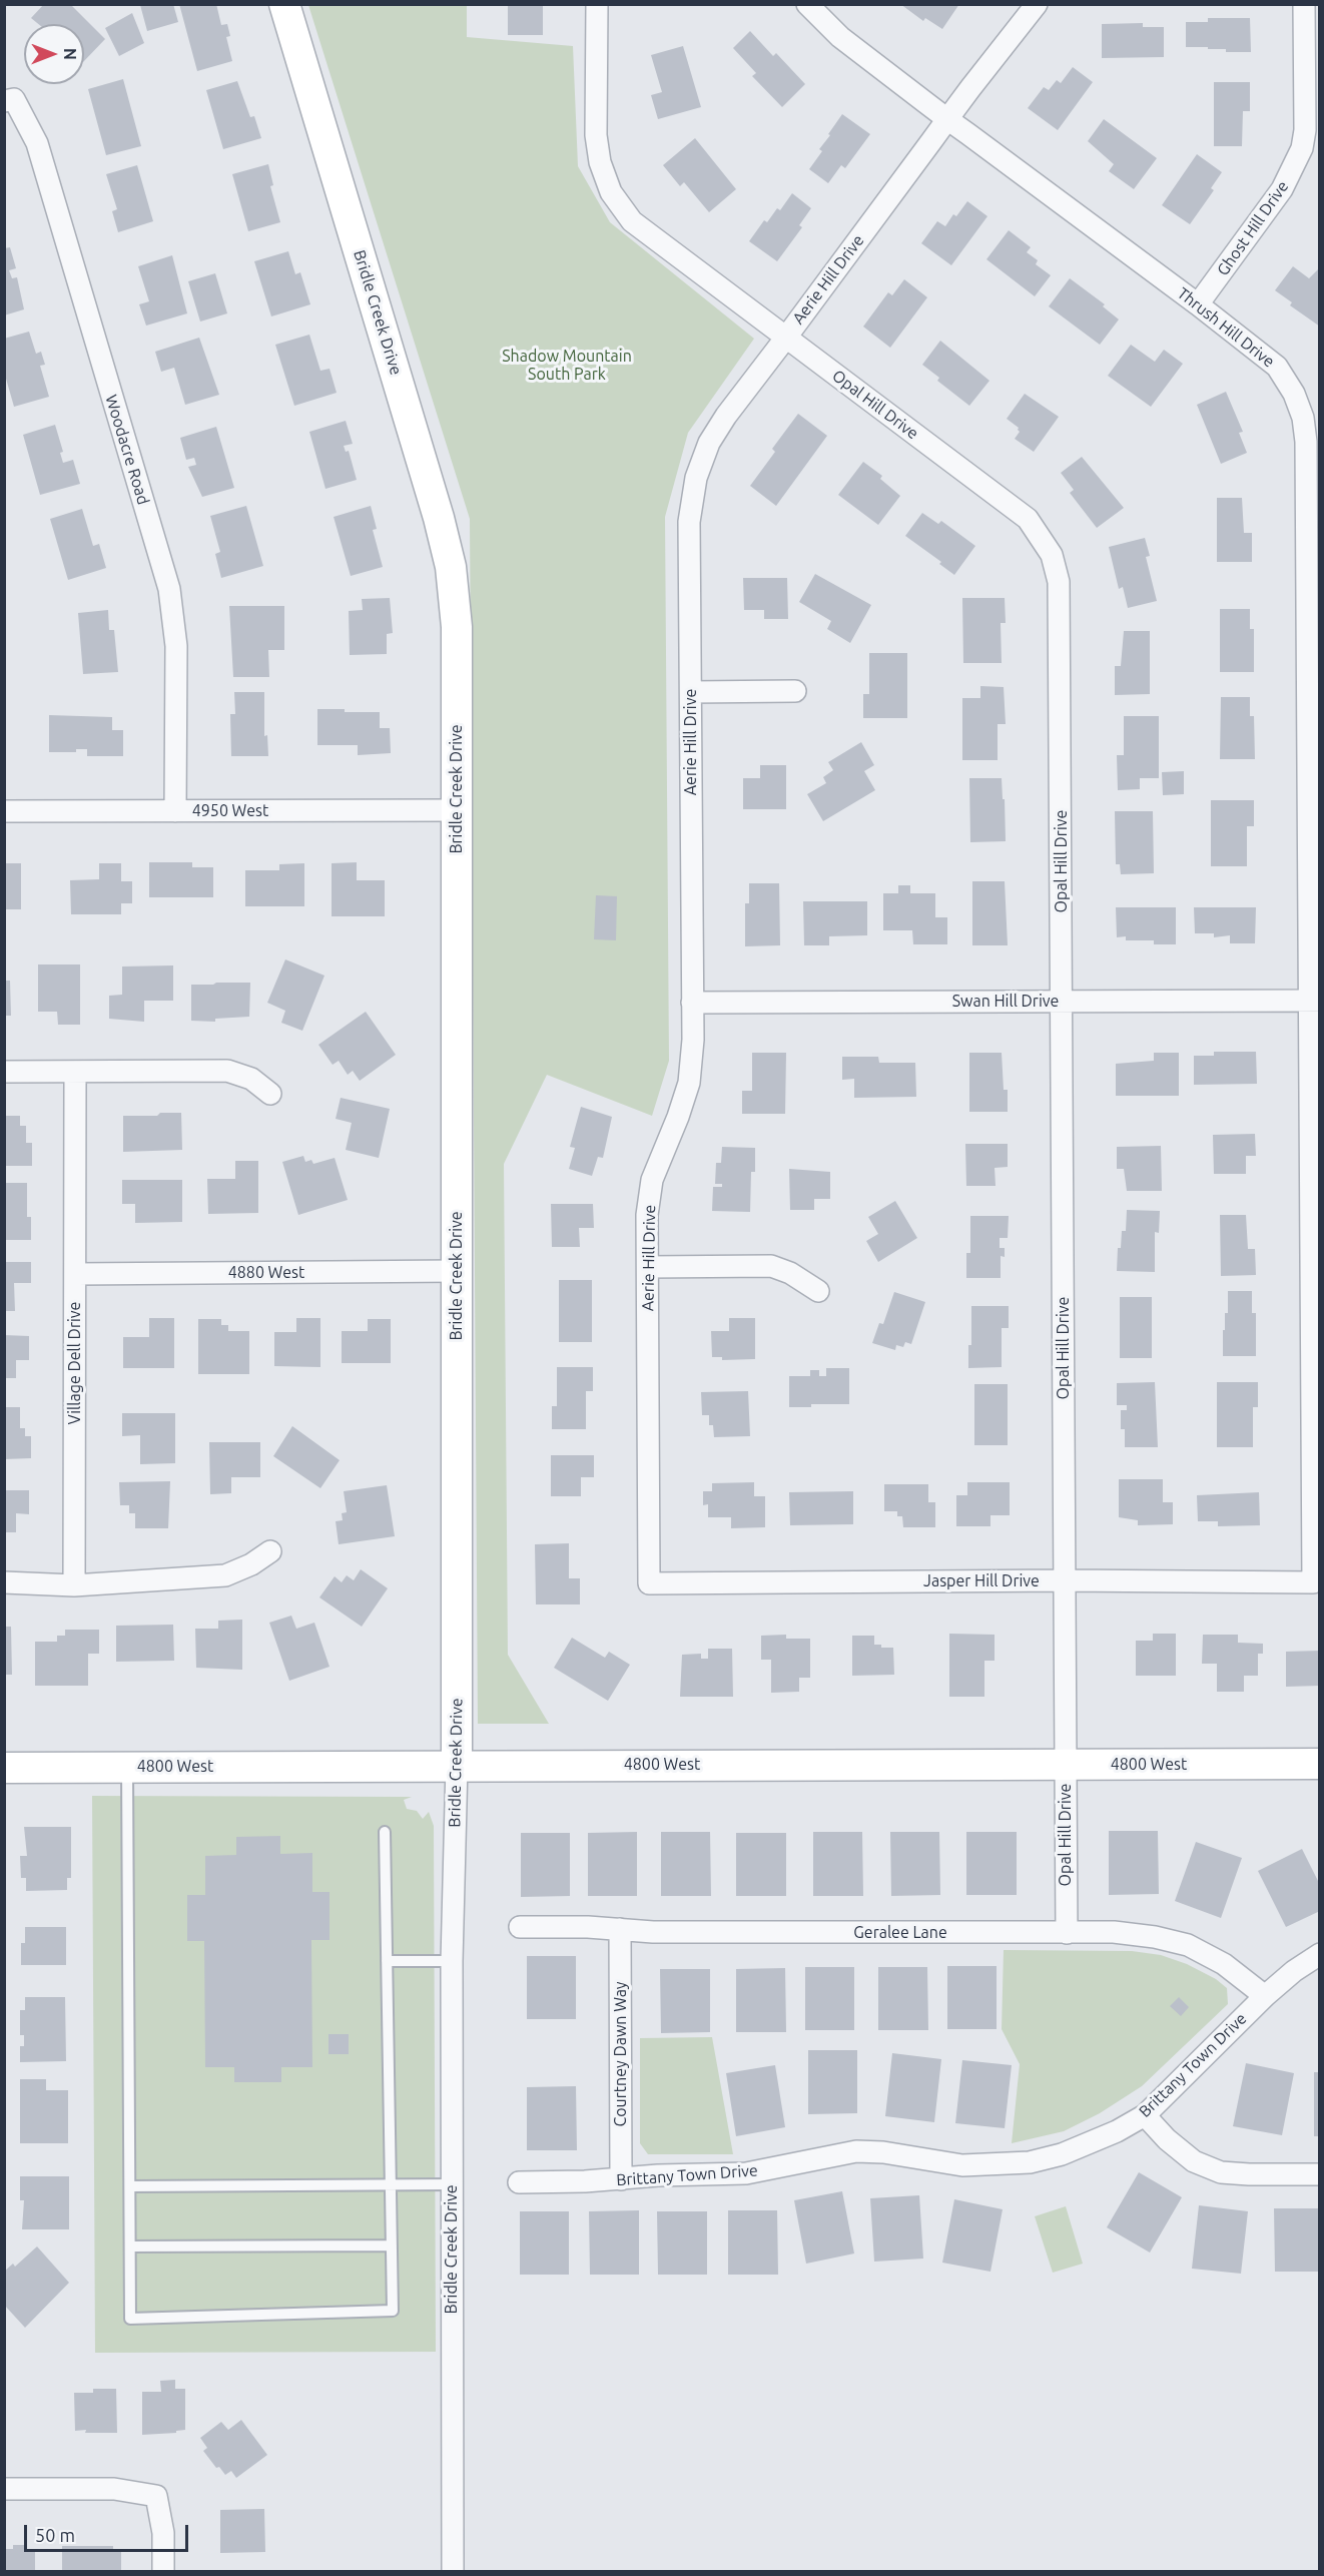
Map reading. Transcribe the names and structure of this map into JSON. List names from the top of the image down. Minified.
{"streets":{"street":["Ghost Hill Drive","Aerie Hill Drive","Bridle Creek Drive","Thrush Hill Drive","Opal Hill Drive","Woodacre Road","4950 West","Swan Hill Drive","4880 West","Village Dell Drive","Jasper Hill Drive","4800 West","Geralee Lane","Courtney Dawn Way","Brittany Town Drive"]},"crossings":[["Ghost Hill Drive","Thrush Hill Drive"],["Aerie Hill Drive","Thrush Hill Drive"],["Aerie Hill Drive","Opal Hill Drive"],["Aerie Hill Drive","Swan Hill Drive"],["Aerie Hill Drive","Jasper Hill Drive"],["Bridle Creek Drive","4950 West"],["Bridle Creek Drive","4880 West"],["Bridle Creek Drive","4800 West"],["Thrush Hill Drive","Swan Hill Drive"],["Thrush Hill Drive","Jasper Hill Drive"],["Opal Hill Drive","Swan Hill Drive"],["Opal Hill Drive","Jasper Hill Drive"],["Opal Hill Drive","4800 West"],["Opal Hill Drive","Geralee Lane"],["Woodacre Road","4950 West"],["4880 West","Village Dell Drive"],["Geralee Lane","Courtney Dawn Way"],["Geralee Lane","Brittany Town Drive"],["Courtney Dawn Way","Brittany Town Drive"]],"parks":["Shadow Mountain South Park"],"scale_bar":"50 m","north":"right"}
